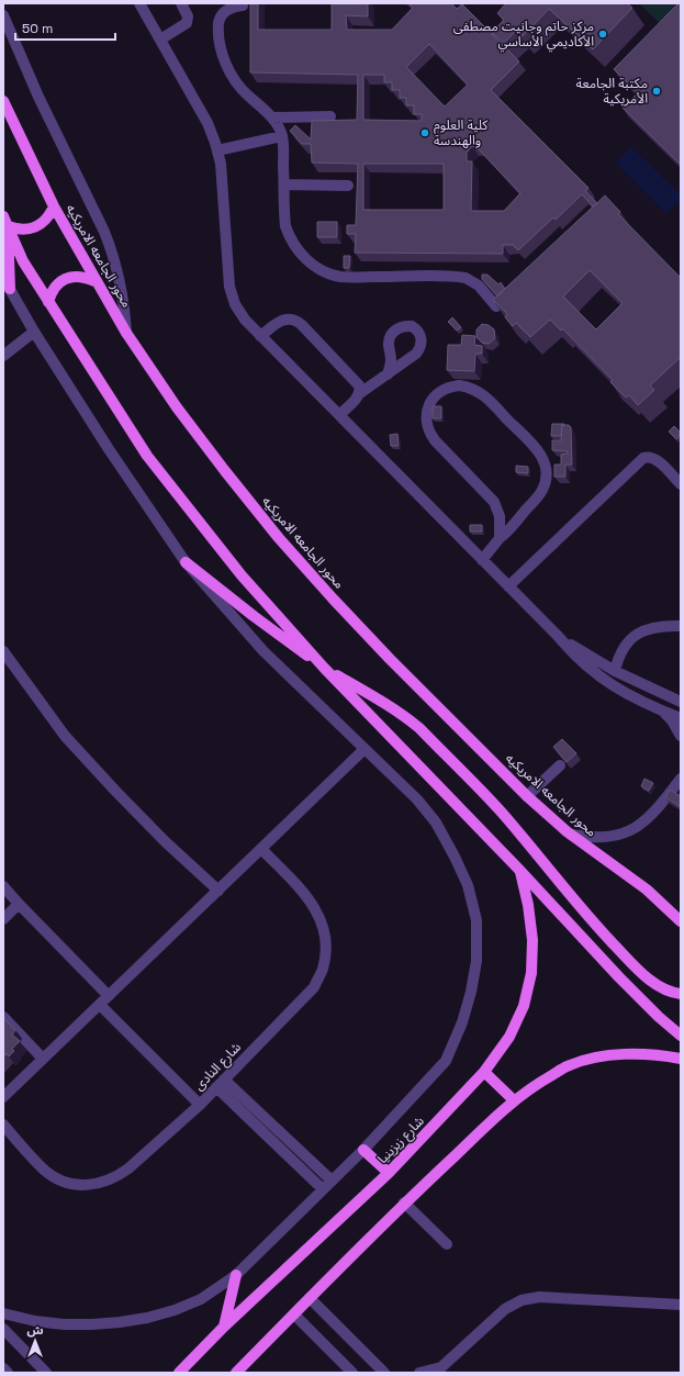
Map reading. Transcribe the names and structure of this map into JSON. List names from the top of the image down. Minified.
{"streets":{"main road":["محور الجامعه الامريكيه","شارع زيزينيا"],"street":["شارع النادى"]},"places":["مركز حاتم وجانيت مصطفى الأكاديمي الأساسي","مكتبة الجامعة الأمريكية","كلية العلوم والهندسة"],"scale_bar":"50 m","north":"top"}
